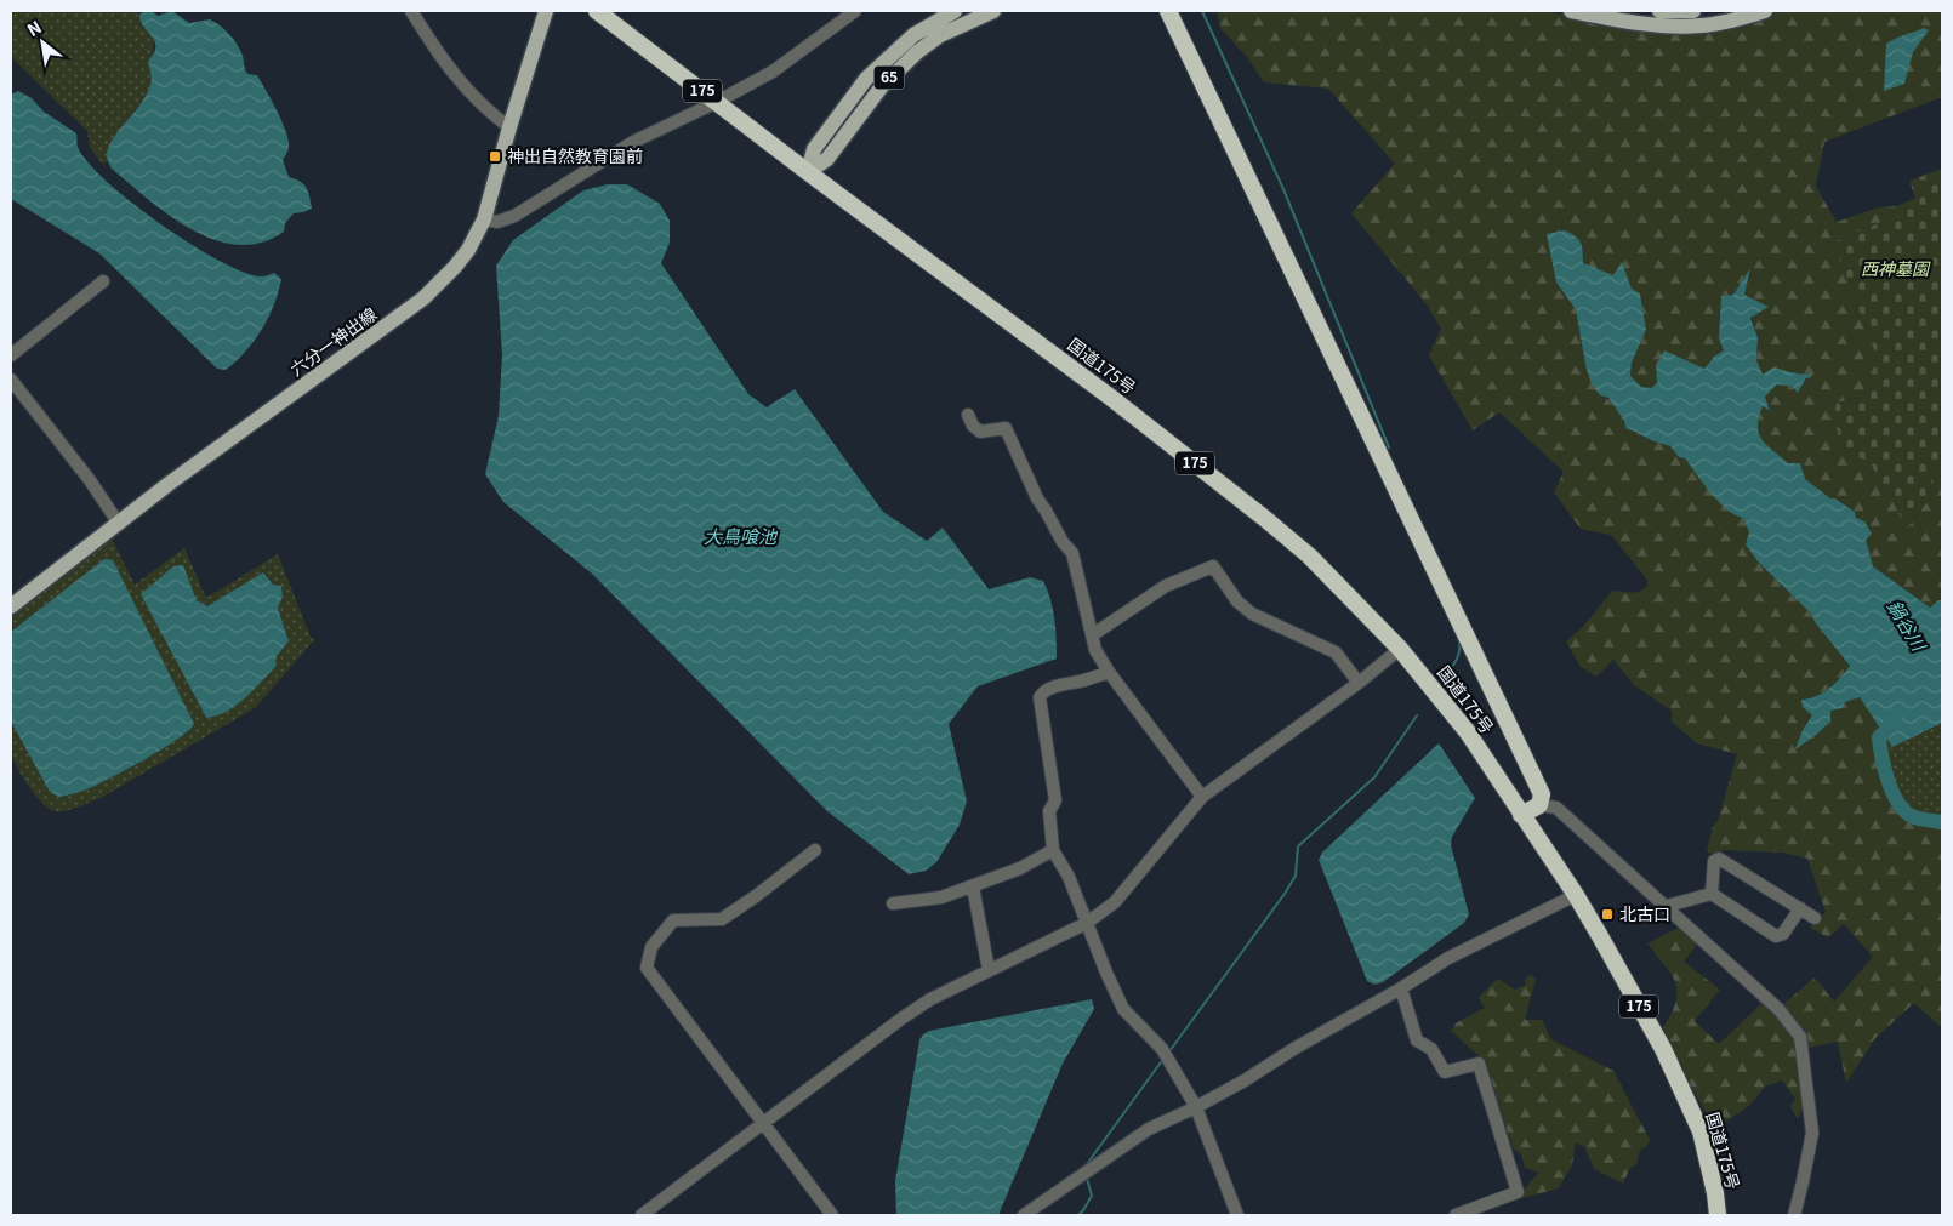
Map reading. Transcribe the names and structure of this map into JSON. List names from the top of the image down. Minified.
{"streets":{"highway":["175","国道175号"],"main road":["65","六分一神出線"]},"crossings":[["65","国道175号"]],"water":["大鳥喰池","鍋谷川"],"parks":["西神墓園"],"places":{"transit":["神出自然教育園前","北古口"]},"north":"top left"}
